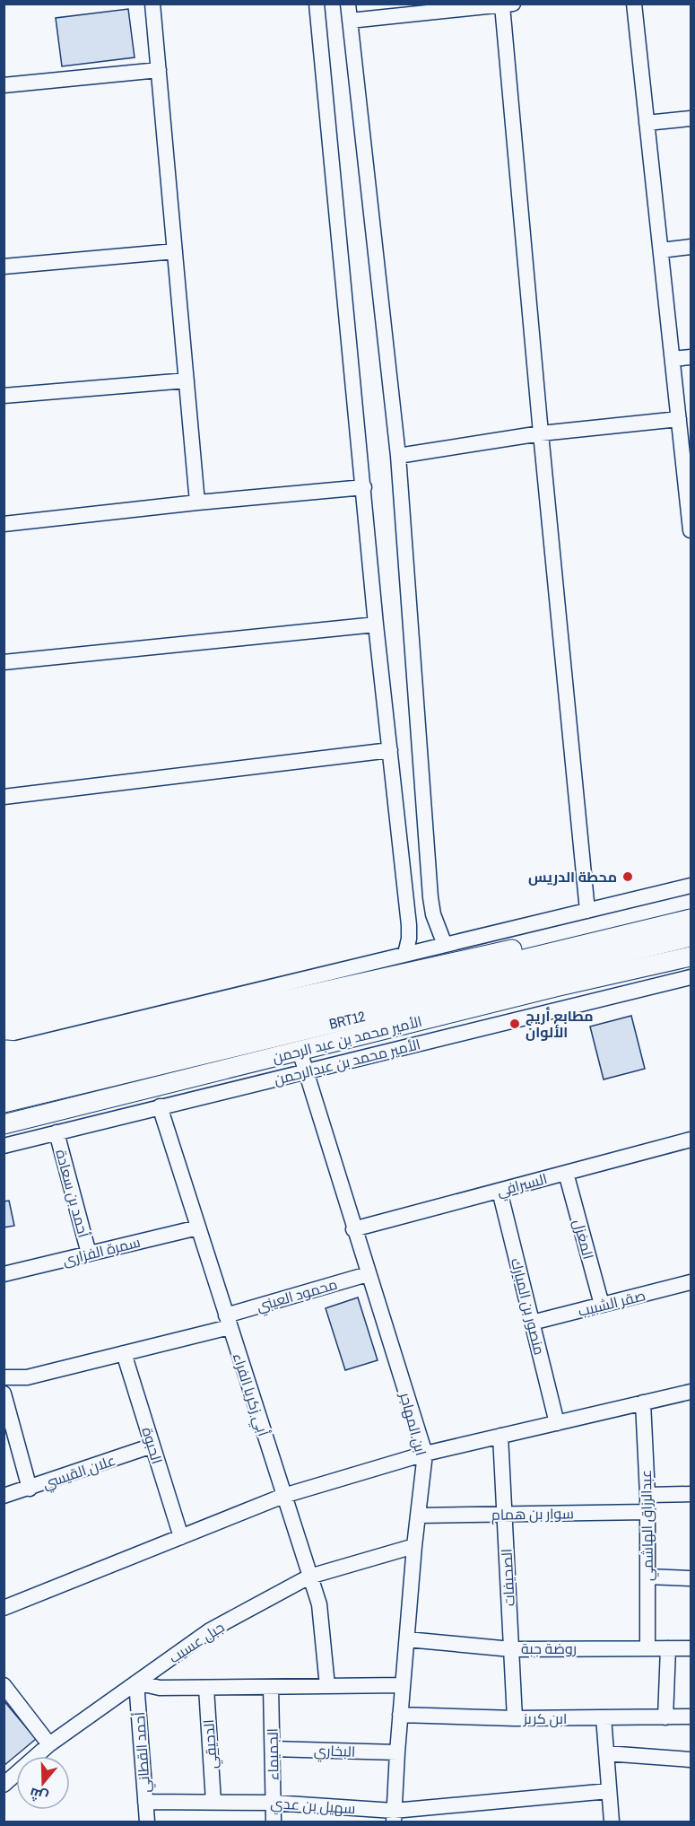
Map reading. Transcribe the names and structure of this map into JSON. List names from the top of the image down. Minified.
{"streets":{"main road":["BRT12","الأمير محمد بن عبد الرحمن"],"street":["الأمير محمد بن عبدالرحمن","السيرافي","أحمد بن سعادة","المغزل","سمرة الفزارى","محمود العيني","صقر الشبيب","منصور بن المبارك","أبي زكريا الفراء","ابن المهاجر","الحبوة","علان القيسي","سوار بن همام","عبدالرزاق الهاشمي","الصحيفات","جبل عسيب","روضة جبة","ابن كريز","الدحيقي","البخاري","أحمد القطاني","الجميماء","سهيل بن عدي"]},"crossings":[["الأمير محمد بن عبد الرحمن","ابن المهاجر"],["الأمير محمد بن عبدالرحمن","أحمد بن سعادة"],["الأمير محمد بن عبدالرحمن","أبي زكريا الفراء"],["الأمير محمد بن عبدالرحمن","ابن المهاجر"],["السيرافي","المغزل"],["السيرافي","منصور بن المبارك"],["السيرافي","ابن المهاجر"],["أحمد بن سعادة","سمرة الفزارى"],["المغزل","صقر الشبيب"],["سمرة الفزارى","أبي زكريا الفراء"],["محمود العيني","أبي زكريا الفراء"],["محمود العيني","ابن المهاجر"],["محمود العيني","الحبوة"],["صقر الشبيب","منصور بن المبارك"],["أبي زكريا الفراء","جبل عسيب"],["ابن المهاجر","سوار بن همام"],["ابن المهاجر","جبل عسيب"],["ابن المهاجر","روضة جبة"],["ابن المهاجر","ابن كريز"],["ابن المهاجر","البخاري"],["ابن المهاجر","سهيل بن عدي"],["الحبوة","علان القيسي"],["سوار بن همام","عبدالرزاق الهاشمي"],["سوار بن همام","الصحيفات"],["عبدالرزاق الهاشمي","روضة جبة"],["الصحيفات","روضة جبة"],["الصحيفات","ابن كريز"],["جبل عسيب","أحمد القطاني"],["الدحيقي","سهيل بن عدي"],["البخاري","الجميماء"],["أحمد القطاني","سهيل بن عدي"],["الجميماء","سهيل بن عدي"]],"places":["محطة الدريس","مطابع أريج الألوان"],"north":"bottom"}
